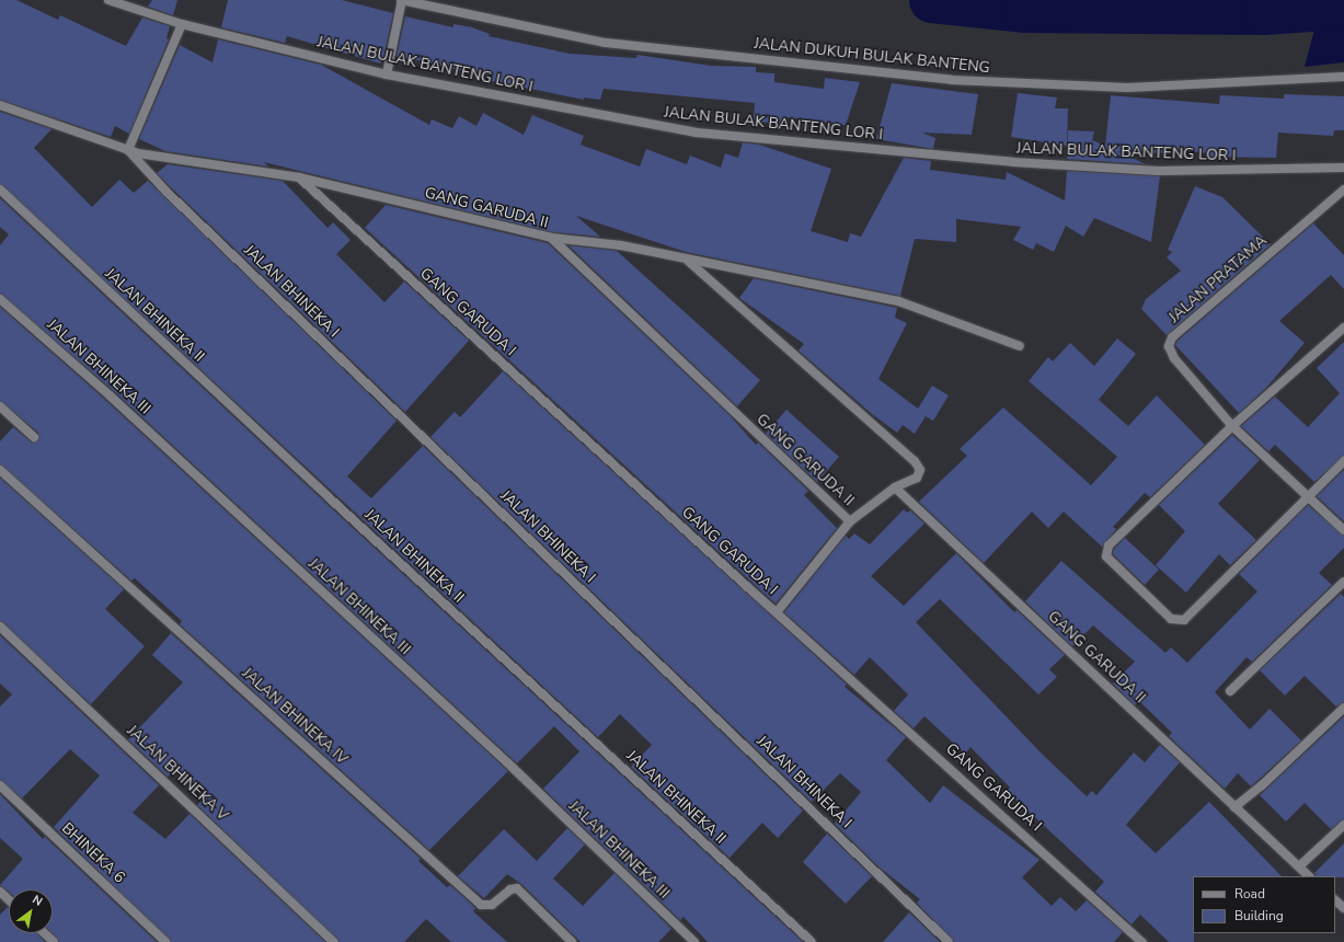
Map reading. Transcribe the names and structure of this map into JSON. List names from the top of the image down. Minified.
{"streets":{"street":["JALAN DUKUH BULAK BANTENG","JALAN BULAK BANTENG LOR I","GANG GARUDA II","JALAN PRATAMA","JALAN BHINEKA I","GANG GARUDA I","JALAN BHINEKA II","JALAN BHINEKA III","JALAN BHINEKA IV","JALAN BHINEKA V","BHINEKA 6"]},"crossings":[["GANG GARUDA II","JALAN BHINEKA I"],["GANG GARUDA II","GANG GARUDA I"],["JALAN BHINEKA I","GANG GARUDA I"]],"legend":["Road","Building"],"north":"top right"}
